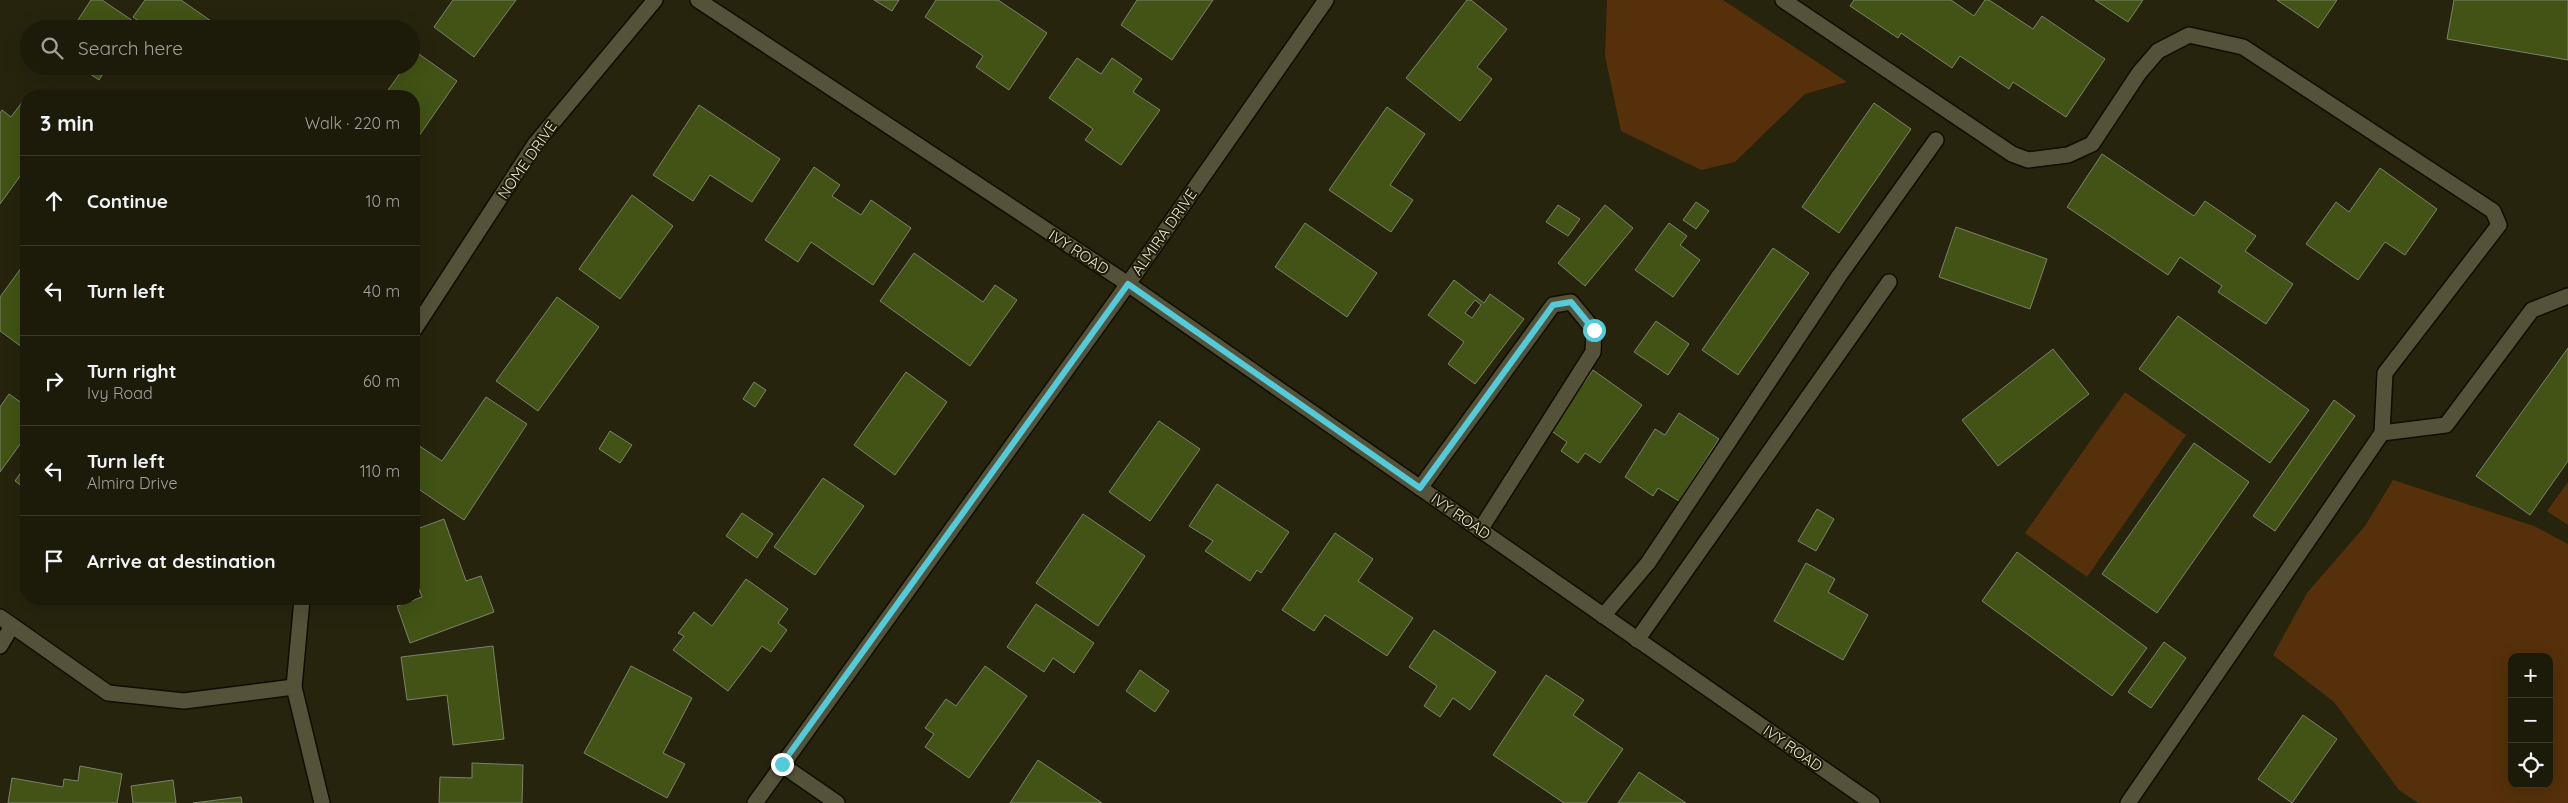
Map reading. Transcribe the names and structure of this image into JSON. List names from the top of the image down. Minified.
{"streets":{"street":["NOME DRIVE","ALMIRA DRIVE","IVY ROAD"]},"crossings":[["ALMIRA DRIVE","IVY ROAD"]],"page":{"search":"Search here","heading":["3 min","Walk · 220 m"],"list":[["Continue","10 m"],["Turn left","40 m"],["Turn right","Ivy Road","60 m"],["Turn left","Almira Drive","110 m"],"Arrive at destination"],"map_buttons":["+","−"]}}
